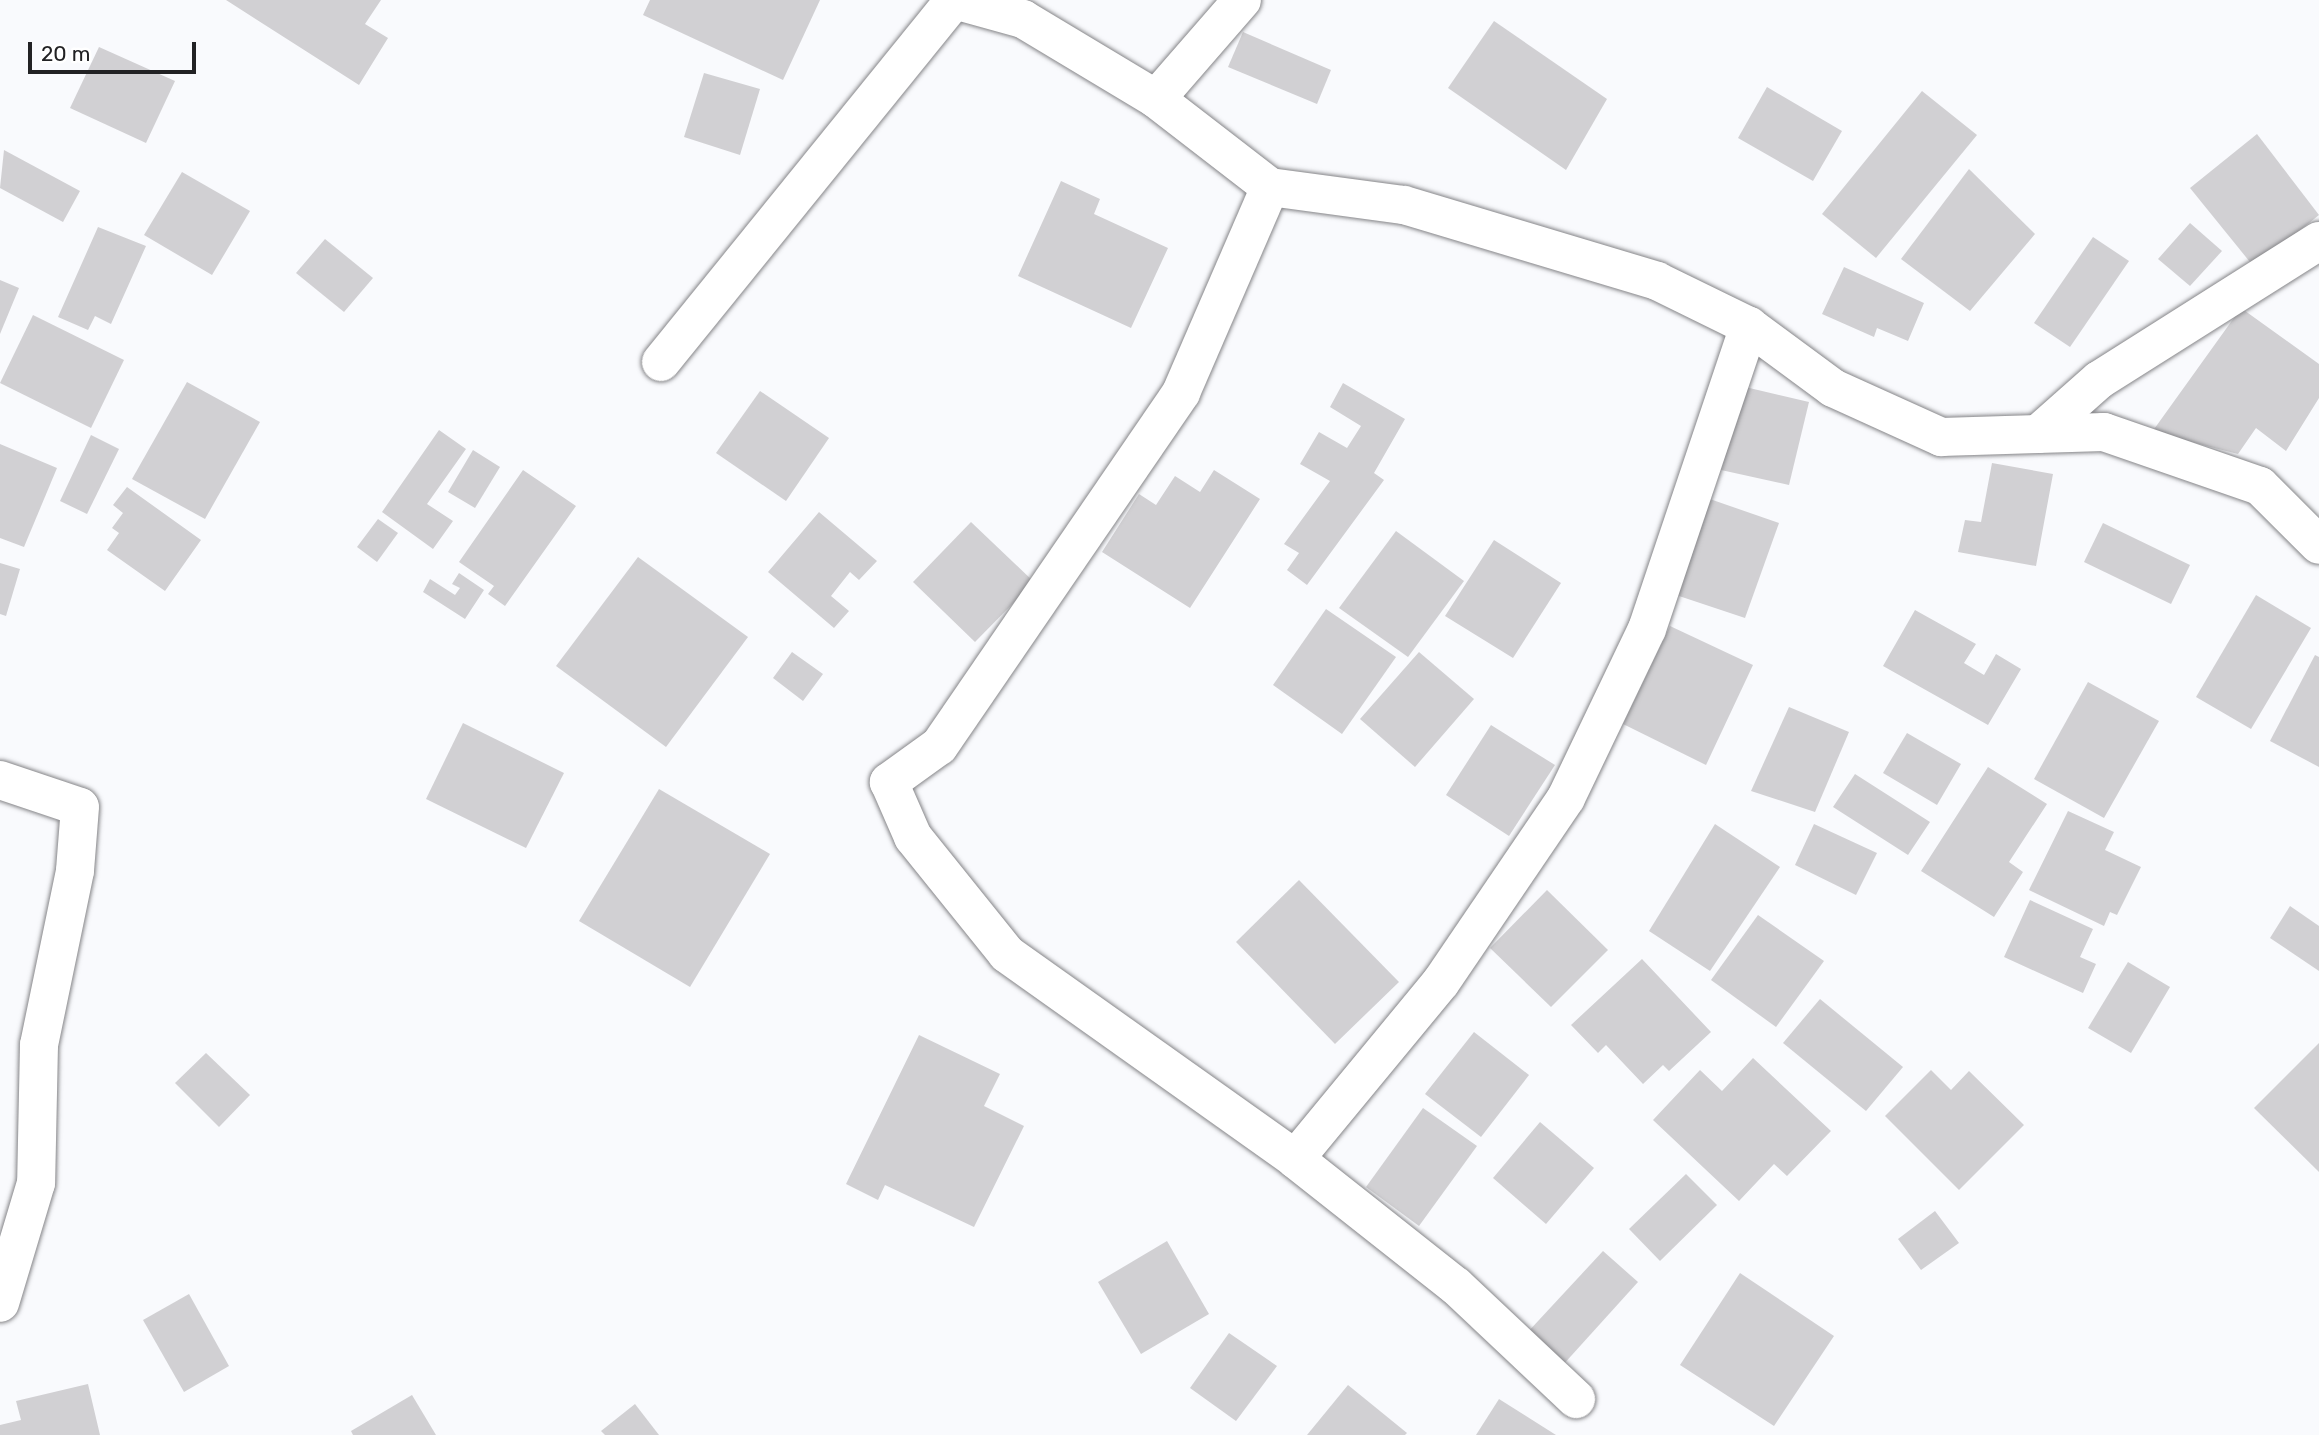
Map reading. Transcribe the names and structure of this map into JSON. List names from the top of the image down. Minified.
{"scale_bar":"20 m"}
